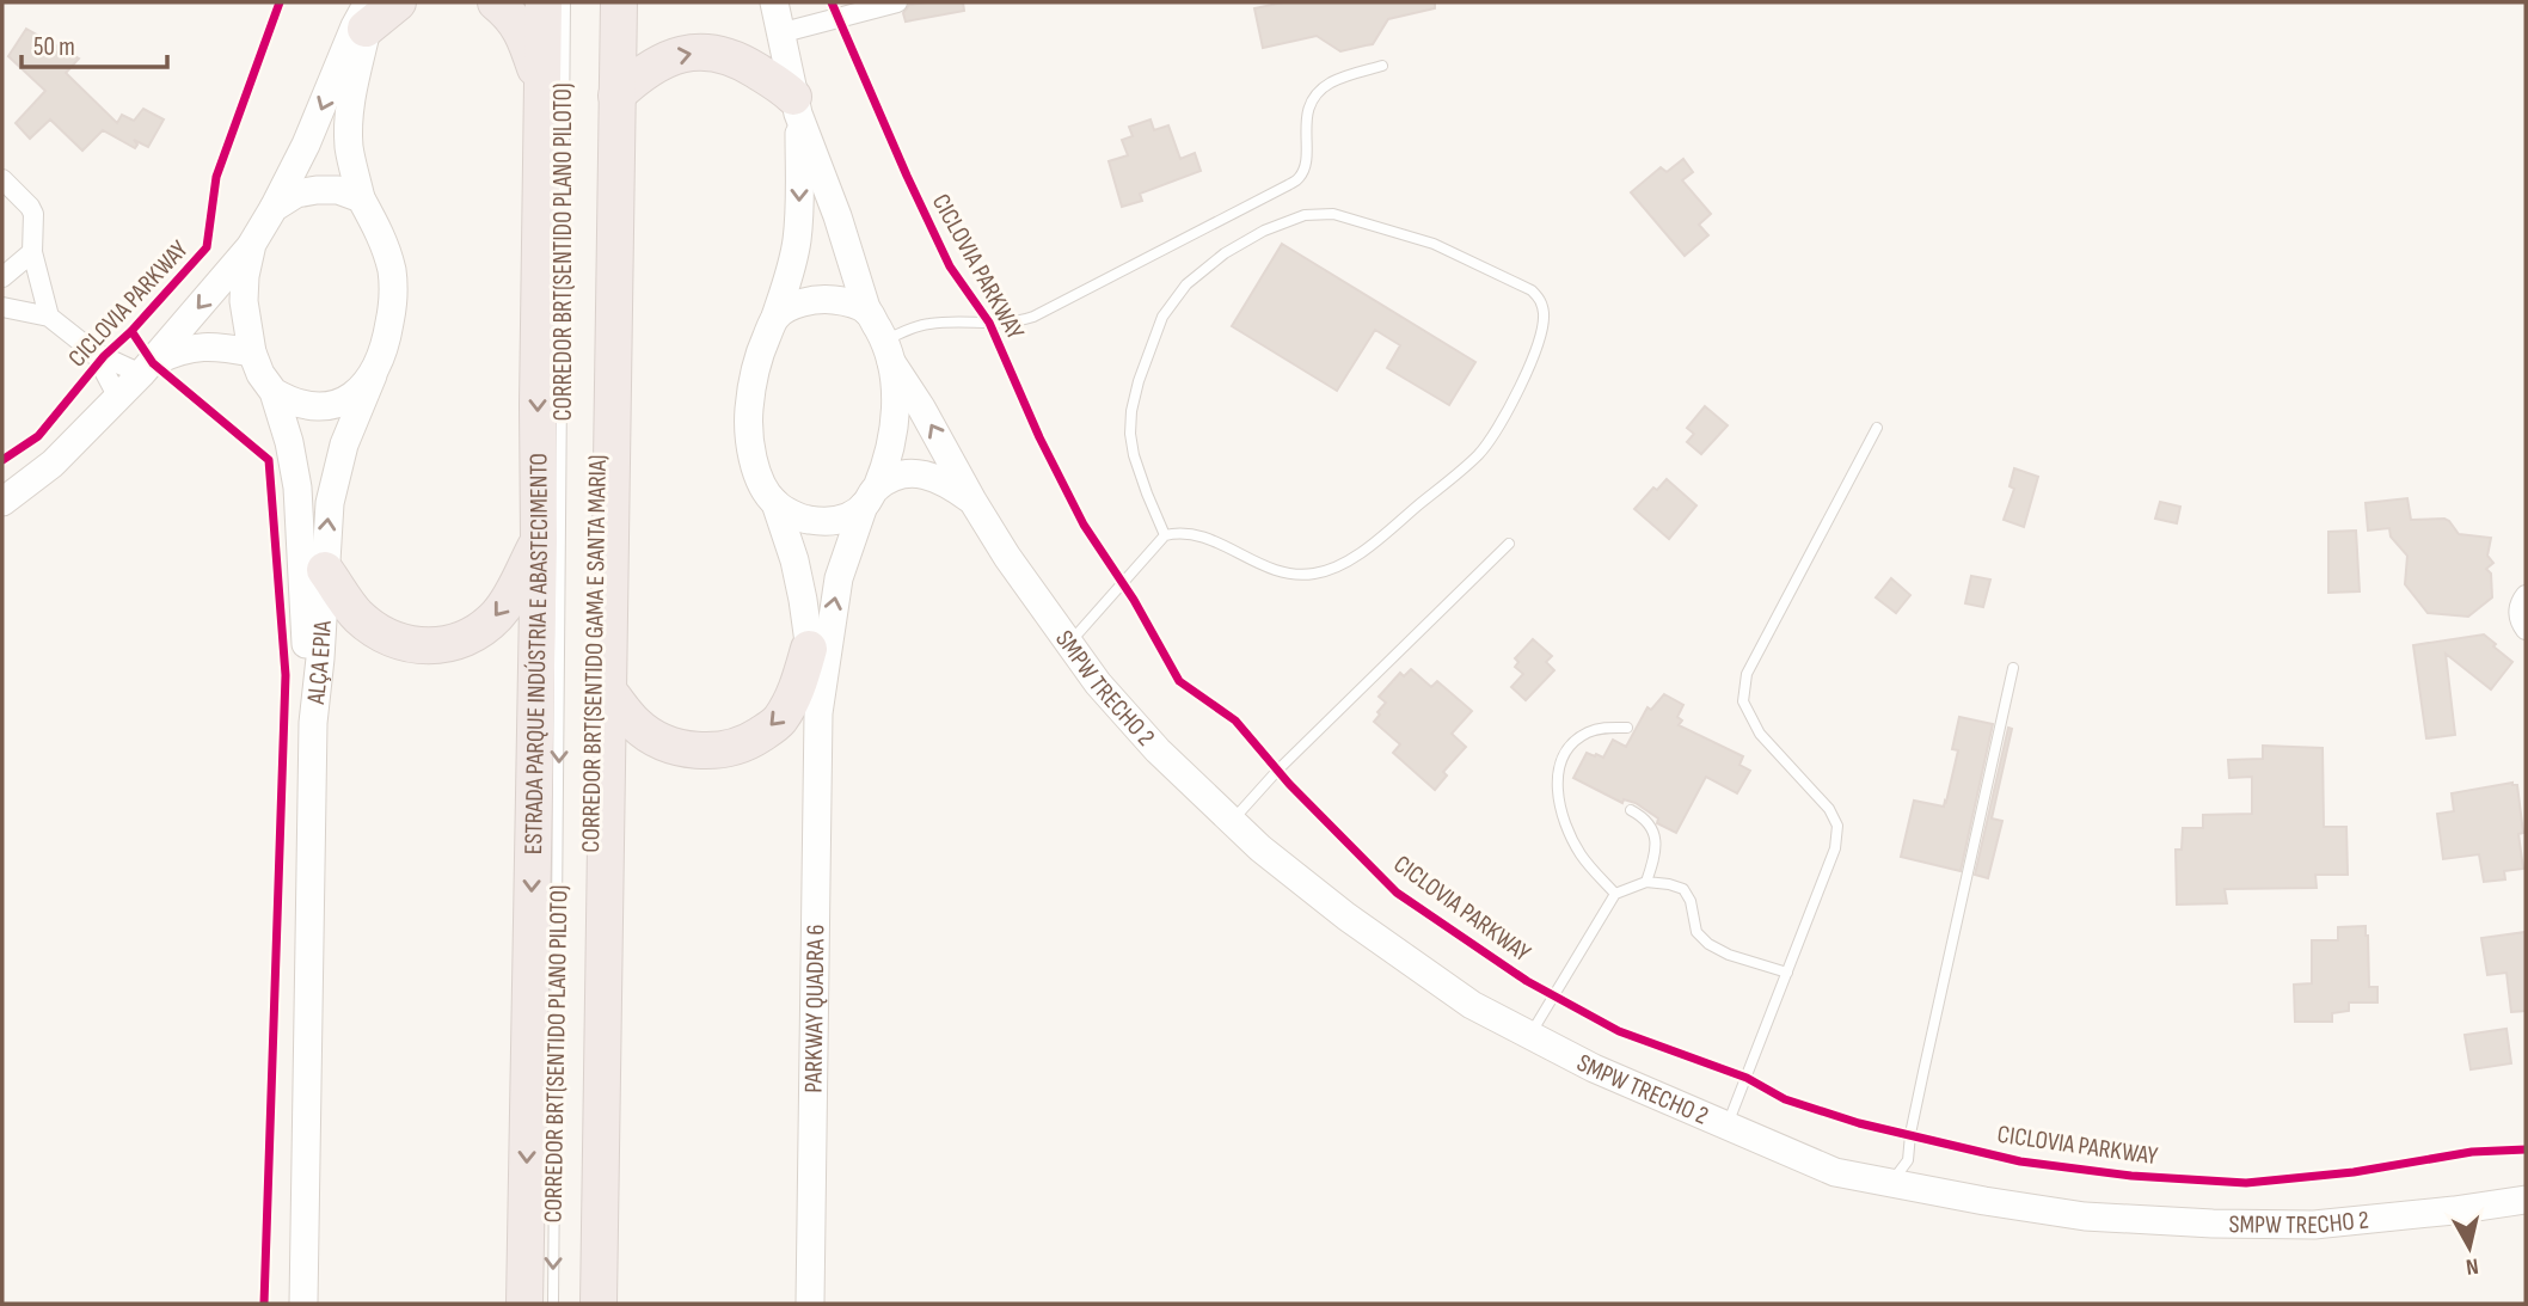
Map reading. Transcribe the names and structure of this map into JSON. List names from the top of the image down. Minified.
{"streets":{"highway":["ESTRADA PARQUE INDÚSTRIA E ABASTECIMENTO"],"street":["ALÇA EPIA","SMPW TRECHO 2","PARKWAY QUADRA 6"],"lane":["CORREDOR BRT(SENTIDO PLANO PILOTO)"],"cycle path":["CICLOVIA PARKWAY"]},"one_way":["CORREDOR BRT(SENTIDO PLANO PILOTO)"],"scale_bar":"50 m","north":"bottom"}
